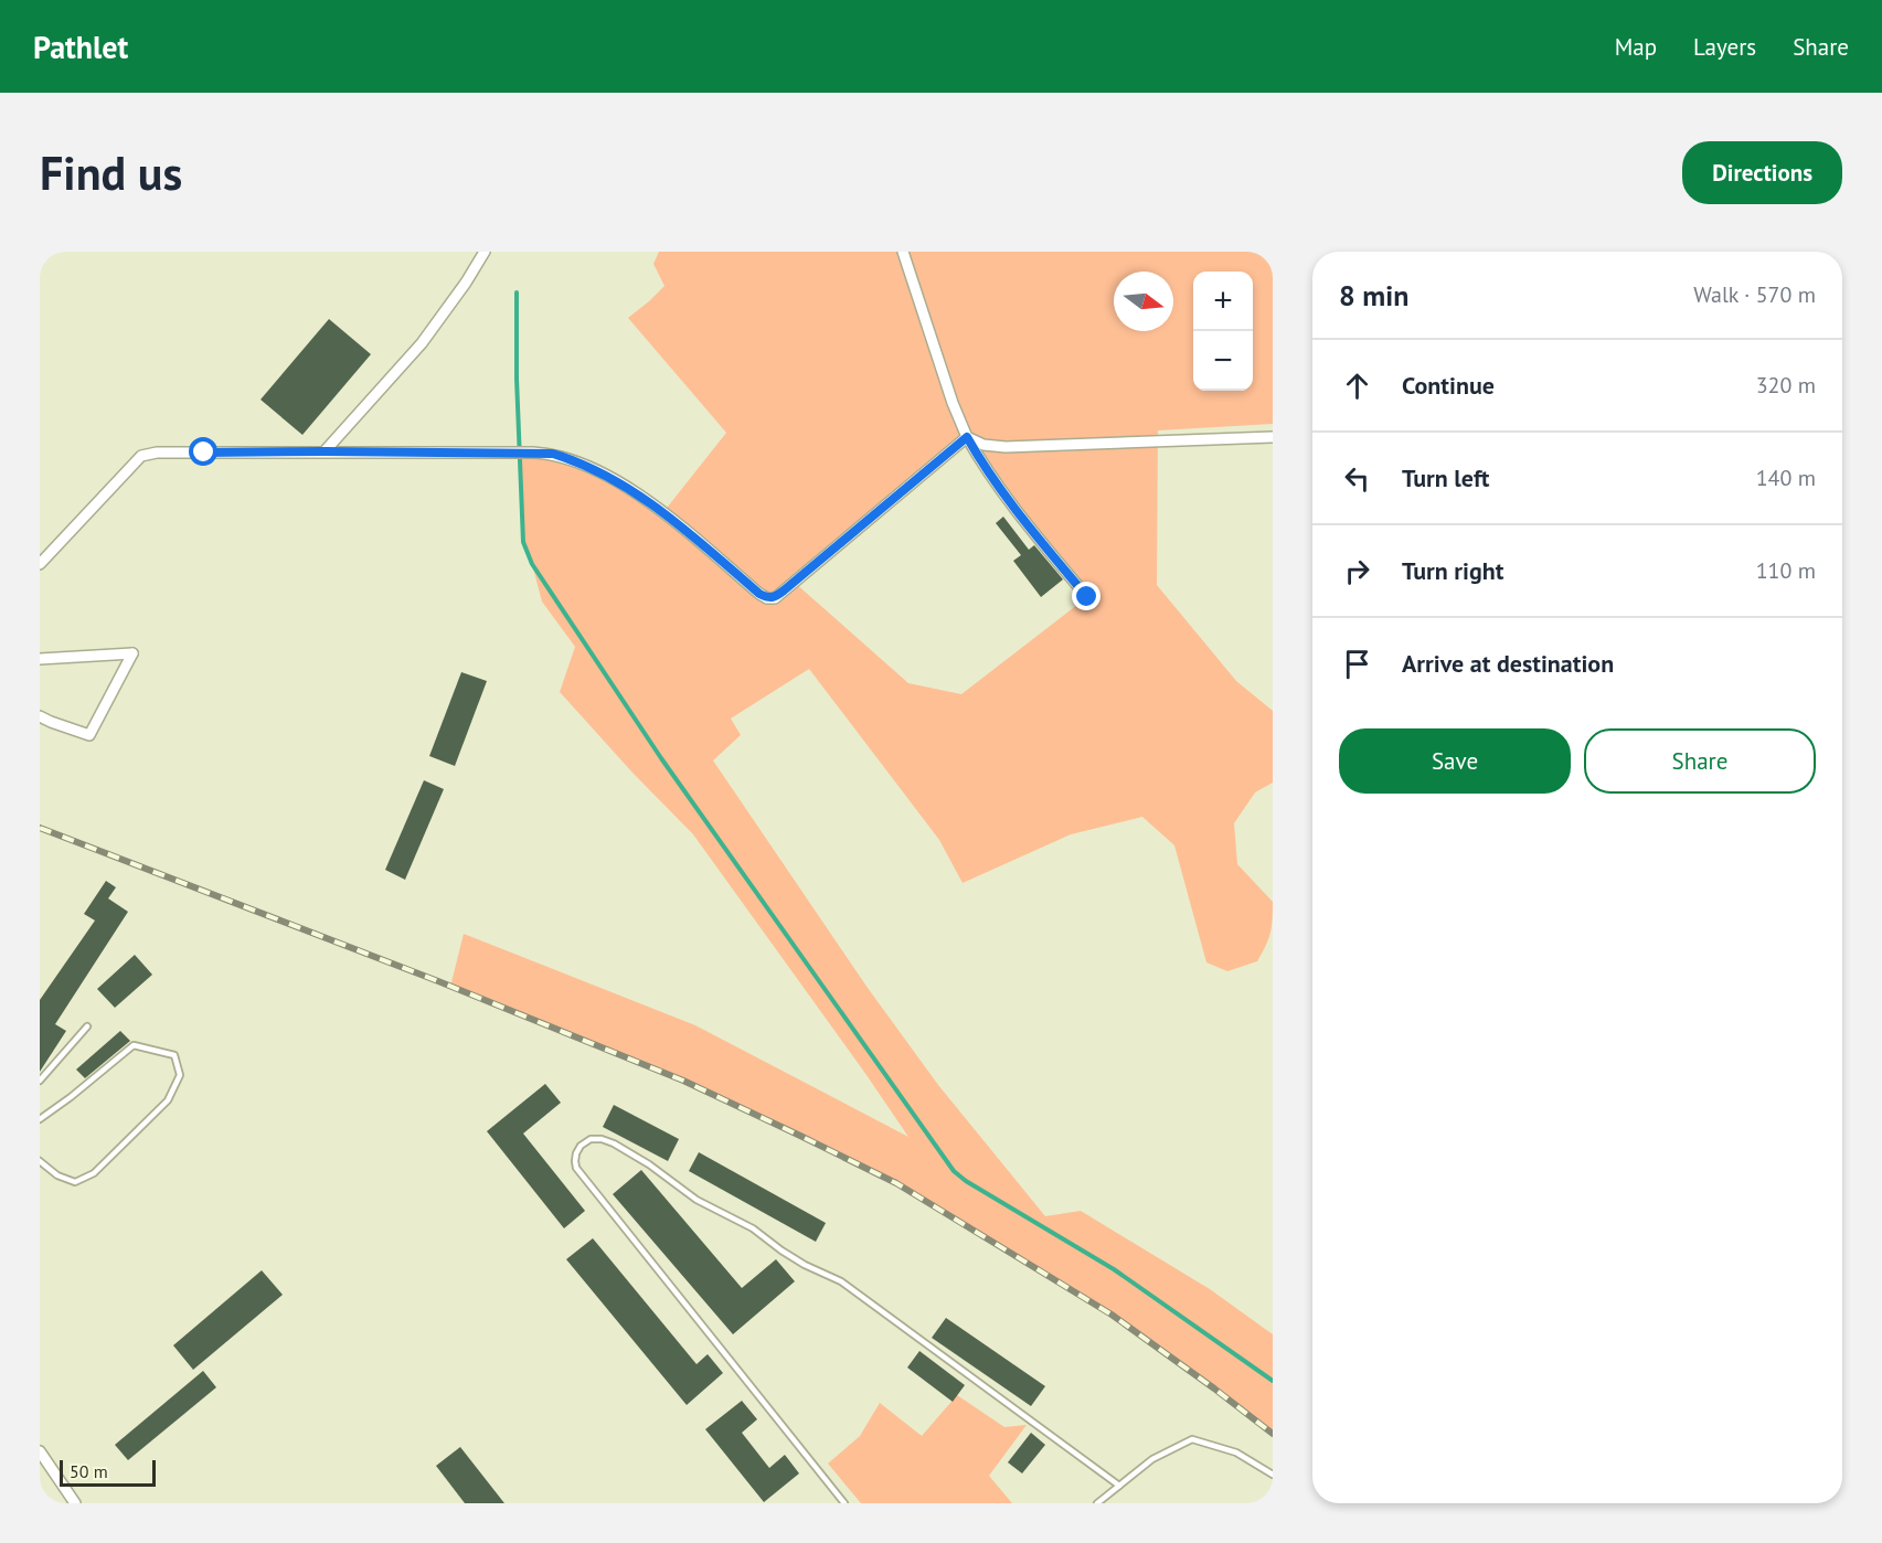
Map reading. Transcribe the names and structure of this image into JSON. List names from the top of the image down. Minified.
{"scale_bar":"50 m","north":"right","page":{"header":"Pathlet","nav":["Map","Layers","Share"],"buttons":["Directions",["Save","Share"]],"title":"Find us","heading":["8 min","Walk · 570 m"],"map_buttons":["+","−"],"list":[["Continue","320 m"],["Turn left","140 m"],["Turn right","110 m"],"Arrive at destination"],"scale":"50 m"}}
